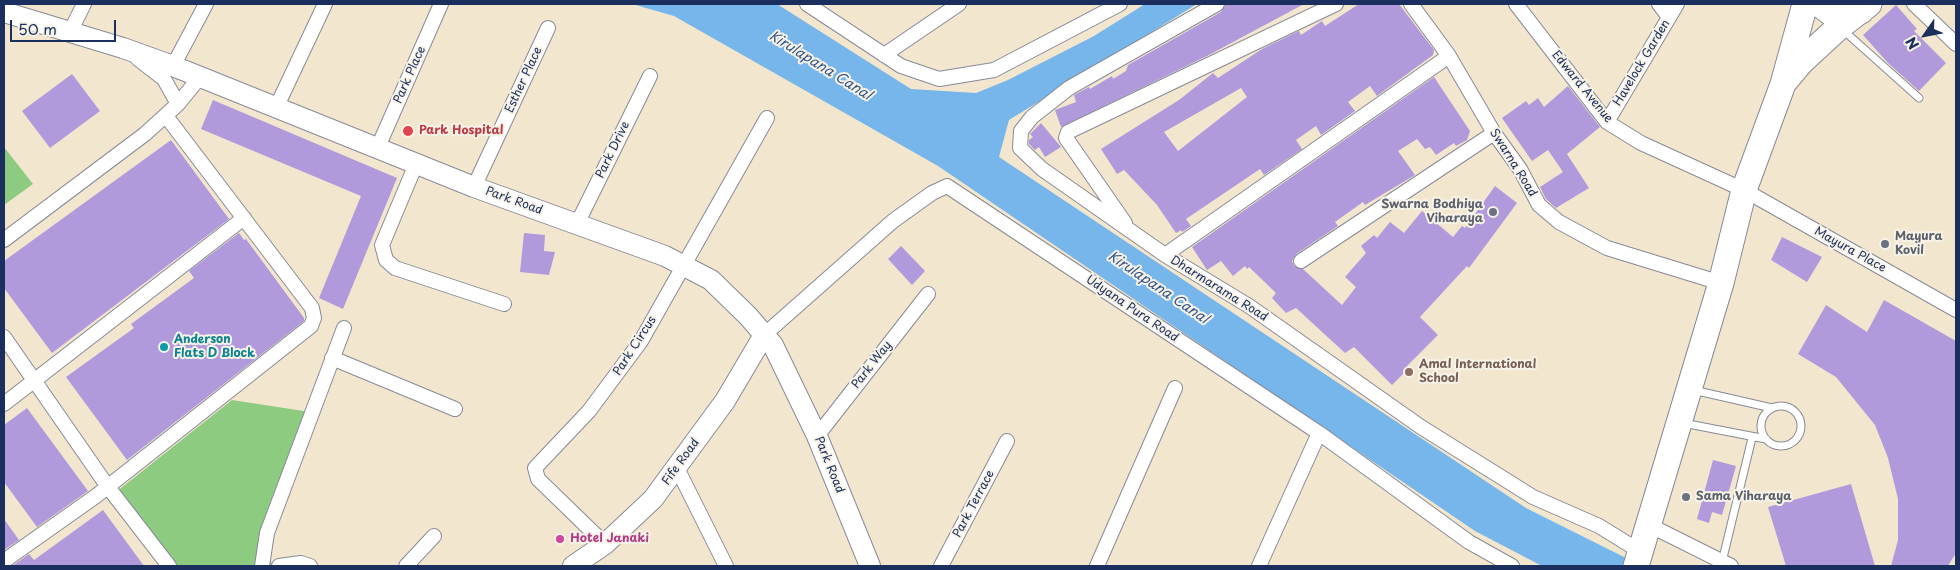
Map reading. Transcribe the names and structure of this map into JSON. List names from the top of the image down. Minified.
{"streets":{"main road":["Park Road","Fife Road"],"street":["Havelock Garden","Park Place","Esther Place","Edward Avenue","Park Drive","Swarna Road","Mayura Place","Dharmarama Road","Udyana Pura Road","Park Circus","Park Way","Park Terrace"]},"crossings":[["Havelock Garden","Edward Avenue"],["Park Place","Park Road"],["Esther Place","Park Road"],["Edward Avenue","Mayura Place"],["Park Drive","Park Road"],["Park Road","Udyana Pura Road"],["Park Road","Park Circus"],["Park Road","Park Way"],["Park Road","Fife Road"],["Udyana Pura Road","Fife Road"],["Park Circus","Fife Road"]],"water":["Kirulapana Canal"],"places":["Park Hospital","Swarna Bodhiya Viharaya","Mayura Kovil","Anderson Flats D Block","Amal International School","Sama Viharaya","Hotel Janaki"],"scale_bar":"50 m","north":"bottom left"}
